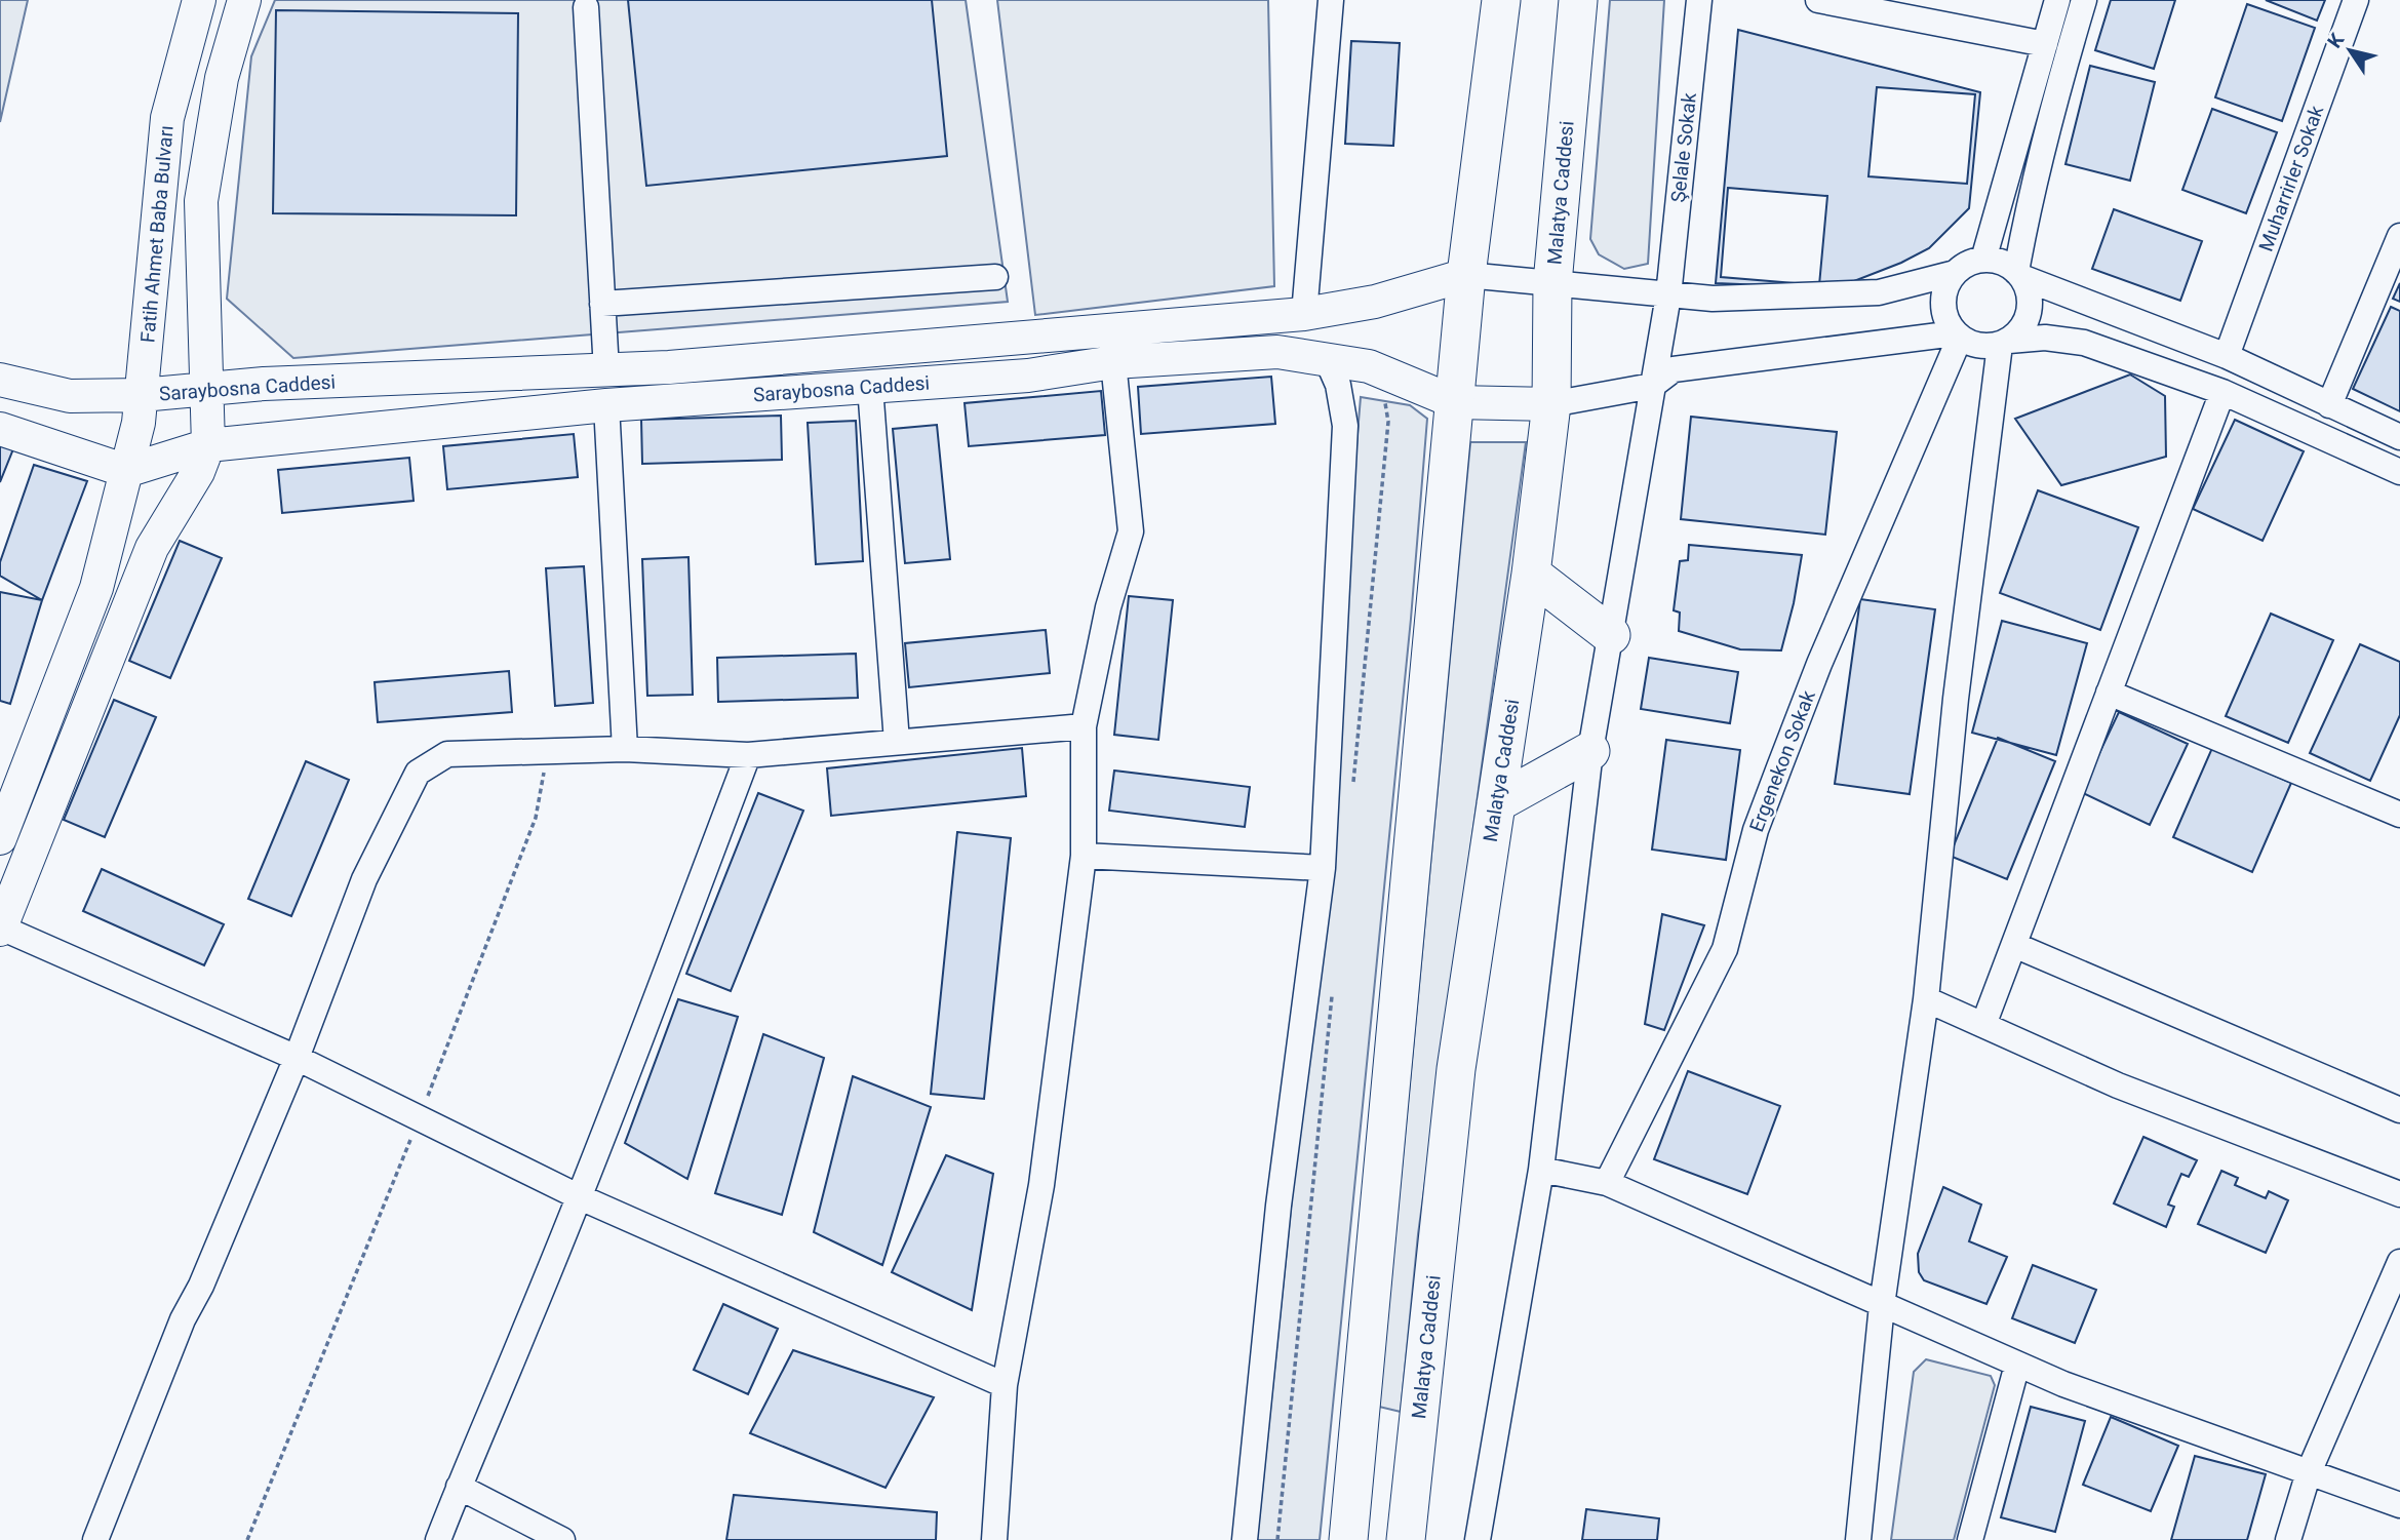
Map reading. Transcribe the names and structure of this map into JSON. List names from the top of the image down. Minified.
{"streets":{"highway":["Malatya Caddesi"],"main road":["Fatih Ahmet Baba Bulvarı","Saraybosna Caddesi"],"street":["Şelale Sokak","Muharrirler Sokak","Ergenekon Sokak"]},"crossings":[["Malatya Caddesi","Saraybosna Caddesi"],["Fatih Ahmet Baba Bulvarı","Saraybosna Caddesi"]],"north":"top left"}
